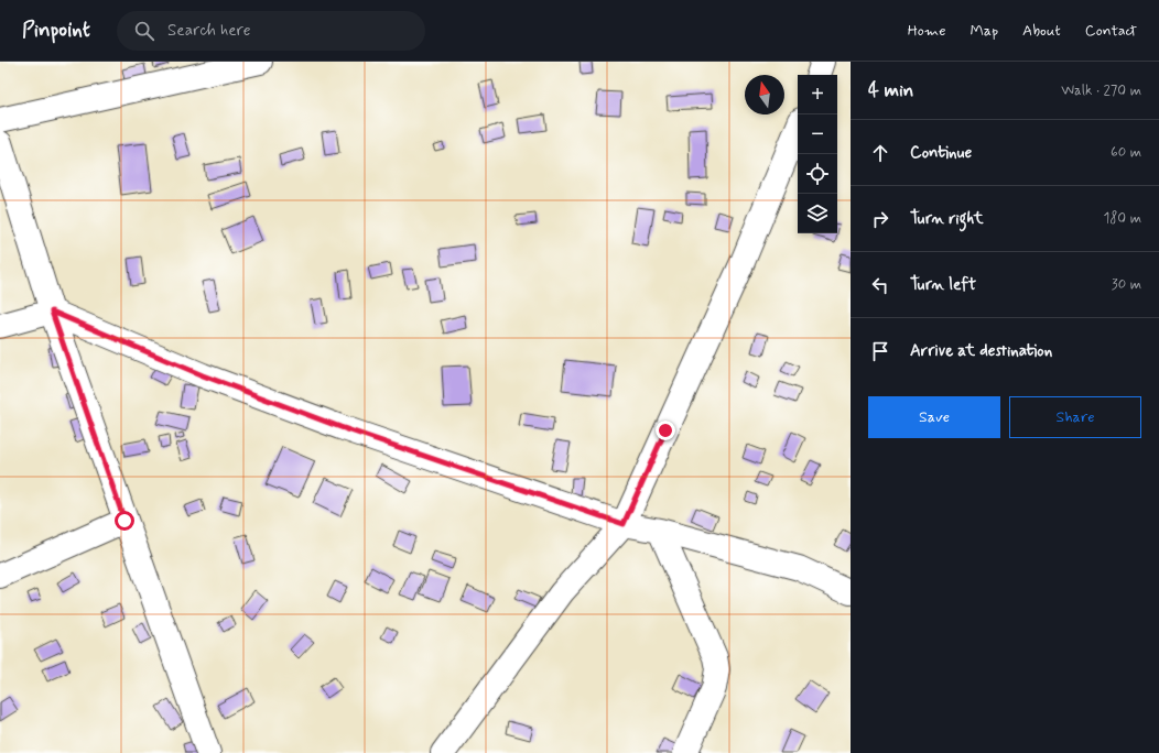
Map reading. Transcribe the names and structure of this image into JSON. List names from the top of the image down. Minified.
{"north":"top","page":{"header":"Pinpoint","search":"Search here","nav":["Home","Map","About","Contact"],"heading":["4 min","Walk · 270 m"],"map_buttons":["+","−"],"list":[["Continue","60 m"],["Turn right","180 m"],["Turn left","30 m"],"Arrive at destination"],"buttons":["Save","Share"]}}
